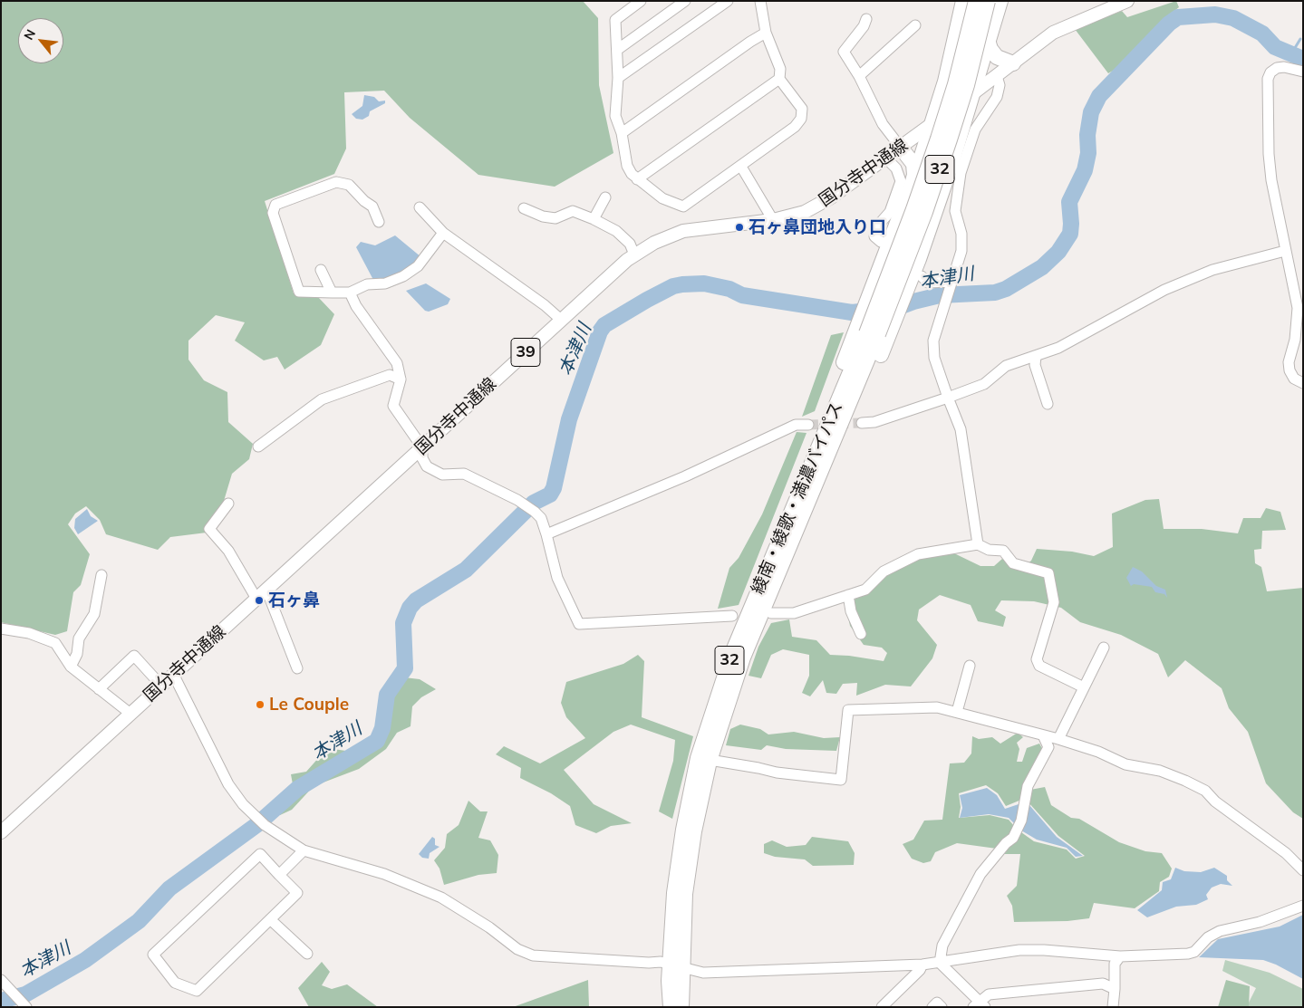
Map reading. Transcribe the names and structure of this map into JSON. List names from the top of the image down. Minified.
{"streets":{"highway":["32","綾南・綾歌・満濃バイパス"],"main road":["国分寺中通線","39"]},"water":["本津川"],"places":["石ヶ鼻団地入り口","石ヶ鼻","Le Couple"],"north":"top left"}
